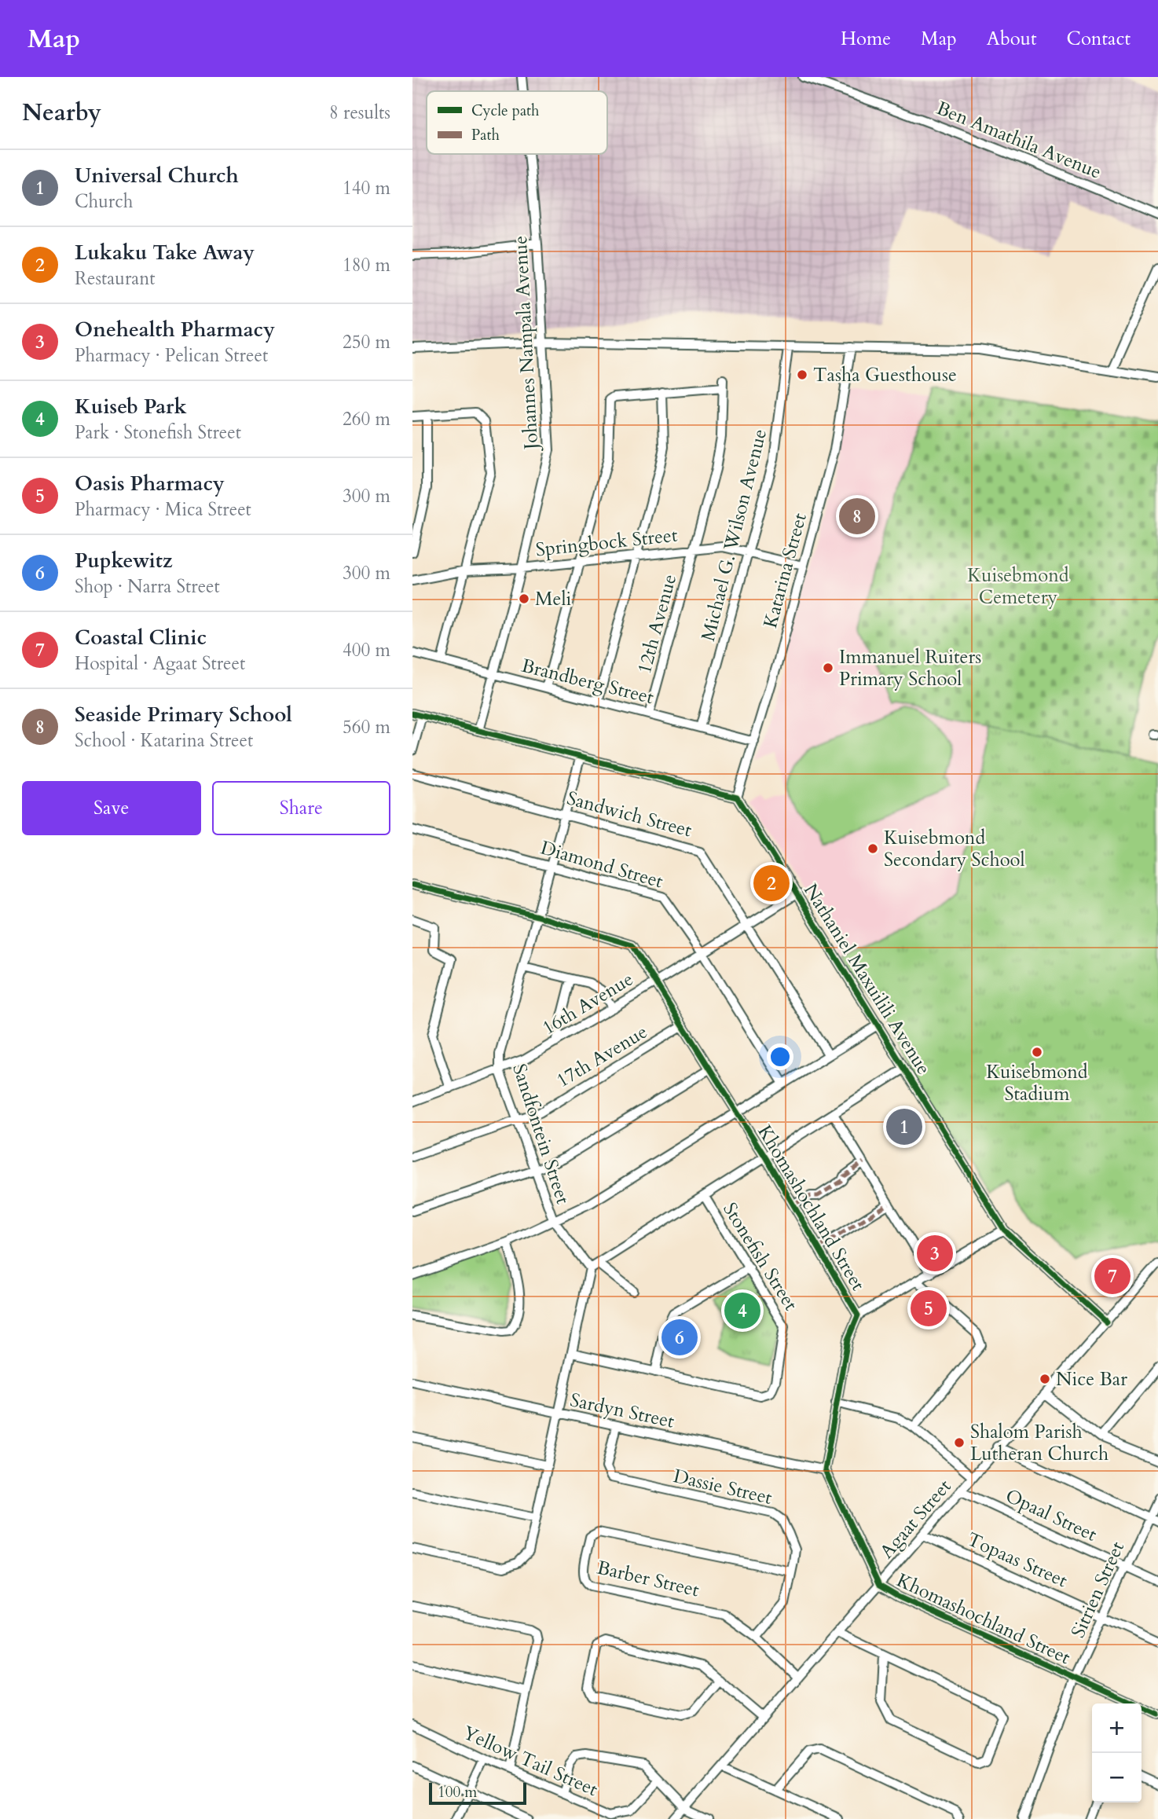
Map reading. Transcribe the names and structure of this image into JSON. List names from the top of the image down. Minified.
{"streets":{"street":["Ben Amathila Avenue","Johannes Nampala Avenue","Michael G. Wilson Avenue","Springbock Street","Katarina Street","12th Avenue","Brandberg Street","Sandwich Street","Diamond Street","Nathaniel Maxuilili Avenue","16th Avenue","17th Avenue","Sandfontein Street","Khomashochland Street","Stonefish Street","Sardyn Street","Dassie Street","Opaal Street","Agaat Street","Topaas Street","Barber Street","Sitrien Street","Yellow Tail Street"]},"crossings":[["Johannes Nampala Avenue","Springbock Street"],["Johannes Nampala Avenue","Brandberg Street"],["Michael G. Wilson Avenue","Springbock Street"],["Michael G. Wilson Avenue","Brandberg Street"],["Springbock Street","Katarina Street"],["Springbock Street","12th Avenue"],["Katarina Street","Brandberg Street"],["Katarina Street","Nathaniel Maxuilili Avenue"],["12th Avenue","Brandberg Street"],["Sandwich Street","16th Avenue"],["Sandwich Street","Sandfontein Street"],["Diamond Street","16th Avenue"],["Diamond Street","Sandfontein Street"],["Nathaniel Maxuilili Avenue","16th Avenue"],["Nathaniel Maxuilili Avenue","Agaat Street"],["16th Avenue","Sandfontein Street"],["16th Avenue","Khomashochland Street"],["17th Avenue","Sandfontein Street"],["17th Avenue","Khomashochland Street"],["Sandfontein Street","Khomashochland Street"],["Khomashochland Street","Sardyn Street"],["Khomashochland Street","Agaat Street"],["Khomashochland Street","Sitrien Street"],["Sardyn Street","Dassie Street"],["Dassie Street","Barber Street"],["Opaal Street","Agaat Street"],["Opaal Street","Sitrien Street"],["Agaat Street","Topaas Street"],["Agaat Street","Barber Street"],["Topaas Street","Sitrien Street"]],"parks":["Kuisebmond Cemetery"],"places":["Tasha Guesthouse","Meli","Immanuel Ruiters Primary School","Kuisebmond Secondary School","Kuisebmond Stadium","Nice Bar","Shalom Parish Lutheran Church"],"legend":["Cycle path","Path"],"scale_bar":"100 m","page":{"header":"Map","nav":["Home","Map","About","Contact"],"heading":["Nearby","8 results"],"list":[{"mark":"1","name":"Universal Church","note":"Church","value":"140 m"},{"mark":"2","name":"Lukaku Take Away","note":"Restaurant","value":"180 m"},{"mark":"3","name":"Onehealth Pharmacy","note":"Pharmacy · Pelican Street","value":"250 m"},{"mark":"4","name":"Kuiseb Park","note":"Park · Stonefish Street","value":"260 m"},{"mark":"5","name":"Oasis Pharmacy","note":"Pharmacy · Mica Street","value":"300 m"},{"mark":"6","name":"Pupkewitz","note":"Shop · Narra Street","value":"300 m"},{"mark":"7","name":"Coastal Clinic","note":"Hospital · Agaat Street","value":"400 m"},{"mark":"8","name":"Seaside Primary School","note":"School · Katarina Street","value":"560 m"}],"pins":["8","2","1","3","7","5","4","6"],"buttons":["Save","Share"],"map_buttons":["+","−"],"scale":"100 m"}}
